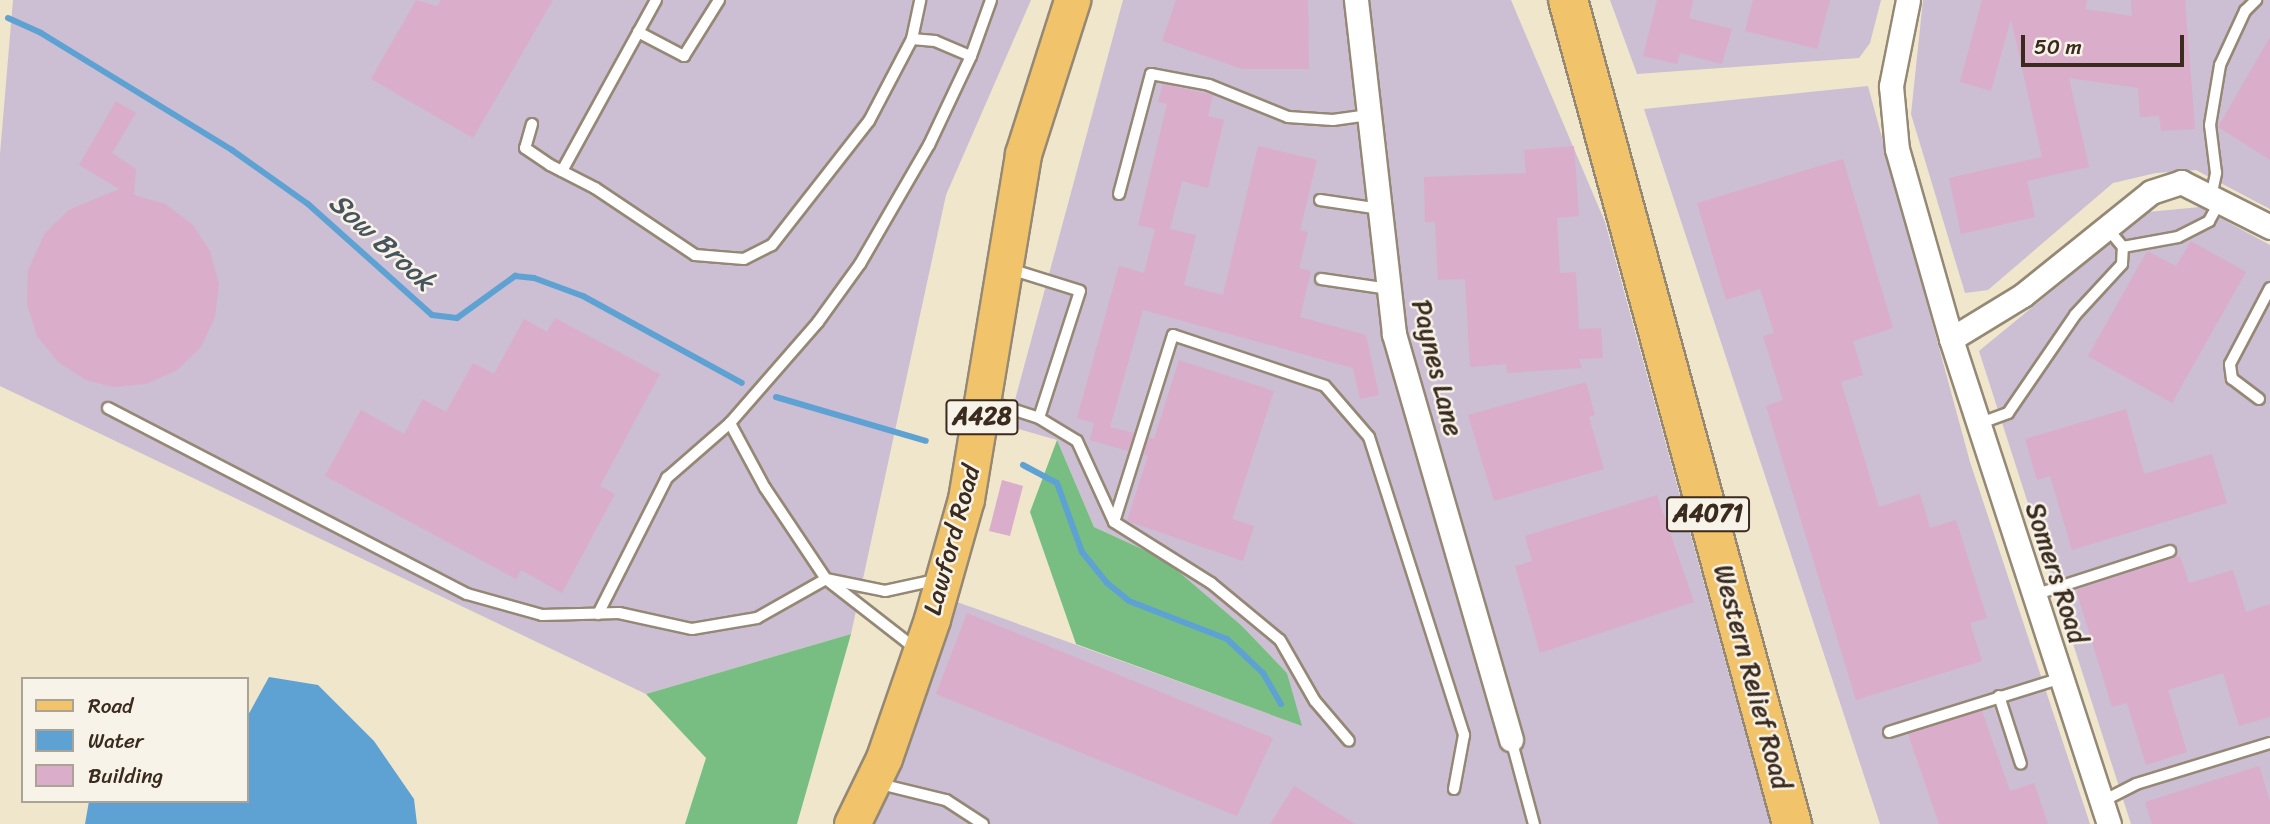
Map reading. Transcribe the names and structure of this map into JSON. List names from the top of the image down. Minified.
{"streets":{"highway":["A4071","Western Relief Road"],"main road":["A428","Lawford Road"],"street":["Paynes Lane","Somers Road"]},"water":["Sow Brook"],"legend":["Road","Water","Building"],"scale_bar":"50 m"}
